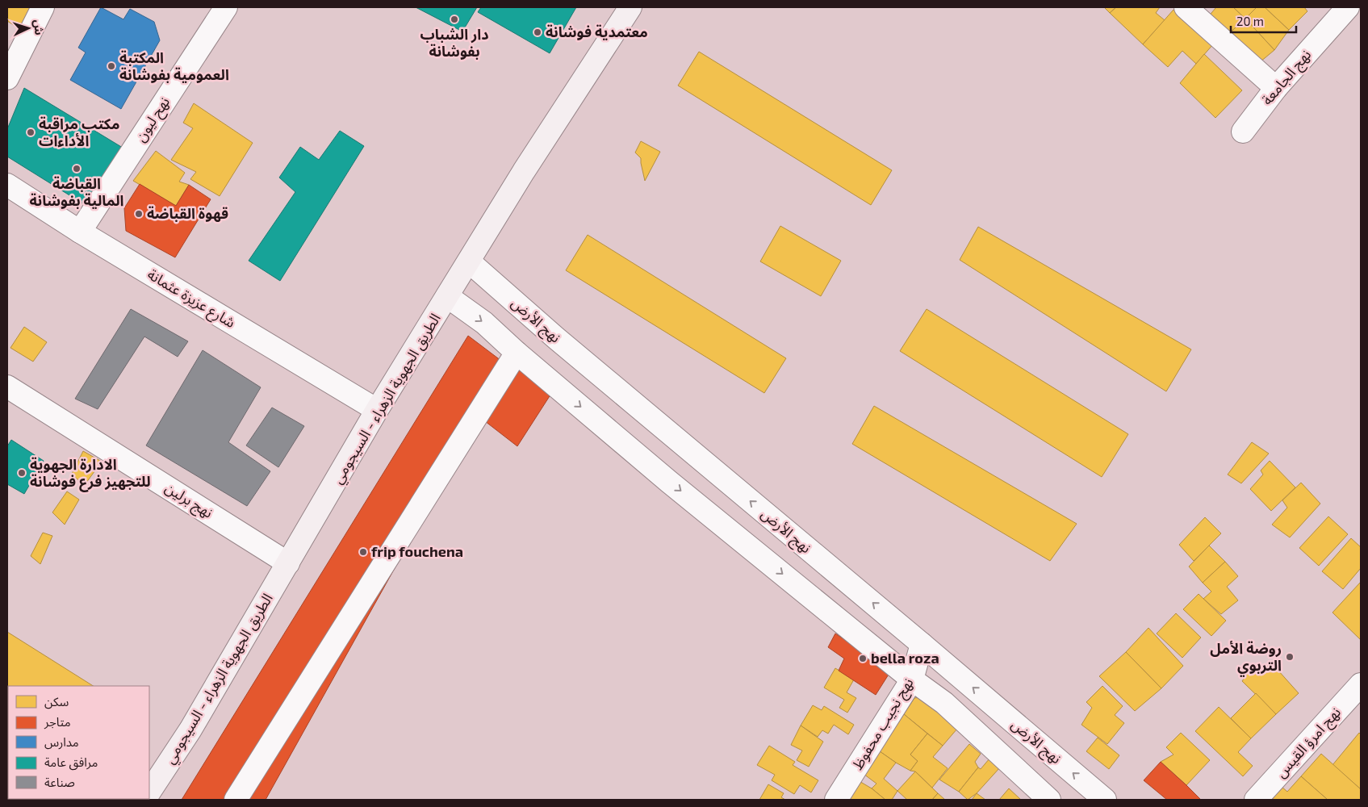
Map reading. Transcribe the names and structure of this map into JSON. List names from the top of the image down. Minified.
{"streets":{"main road":["الطريق الجهوية الزهراء - السيجومي"],"street":["نهج الجامعة","نهح ليون","شارع عزيزة عثمانة","نهج الأرض","نهج برلين","نهج نجيب محفوظ","نهج امرؤ القيس"]},"crossings":[["نهح ليون","شارع عزيزة عثمانة"],["شارع عزيزة عثمانة","الطريق الجهوية الزهراء - السيجومي"],["نهج الأرض","الطريق الجهوية الزهراء - السيجومي"],["نهج الأرض","نهج نجيب محفوظ"],["الطريق الجهوية الزهراء - السيجومي","نهج برلين"]],"places":["دار الشباب بفوشانة","معتمدية فوشانة","المكتبة العمومية بفوشانة","مكتب مراقبة الأداءات","القباضة المالية بفوشانة","قهوة القباضة","الادارة الجهوية للتجهيز فرع فوشانة","frip fouchena","روضة الأمل التربوي","bella roza"],"legend":["سكن","متاجر","مدارس","مرافق عامة","صناعة"],"scale_bar":"20 m","north":"right"}
